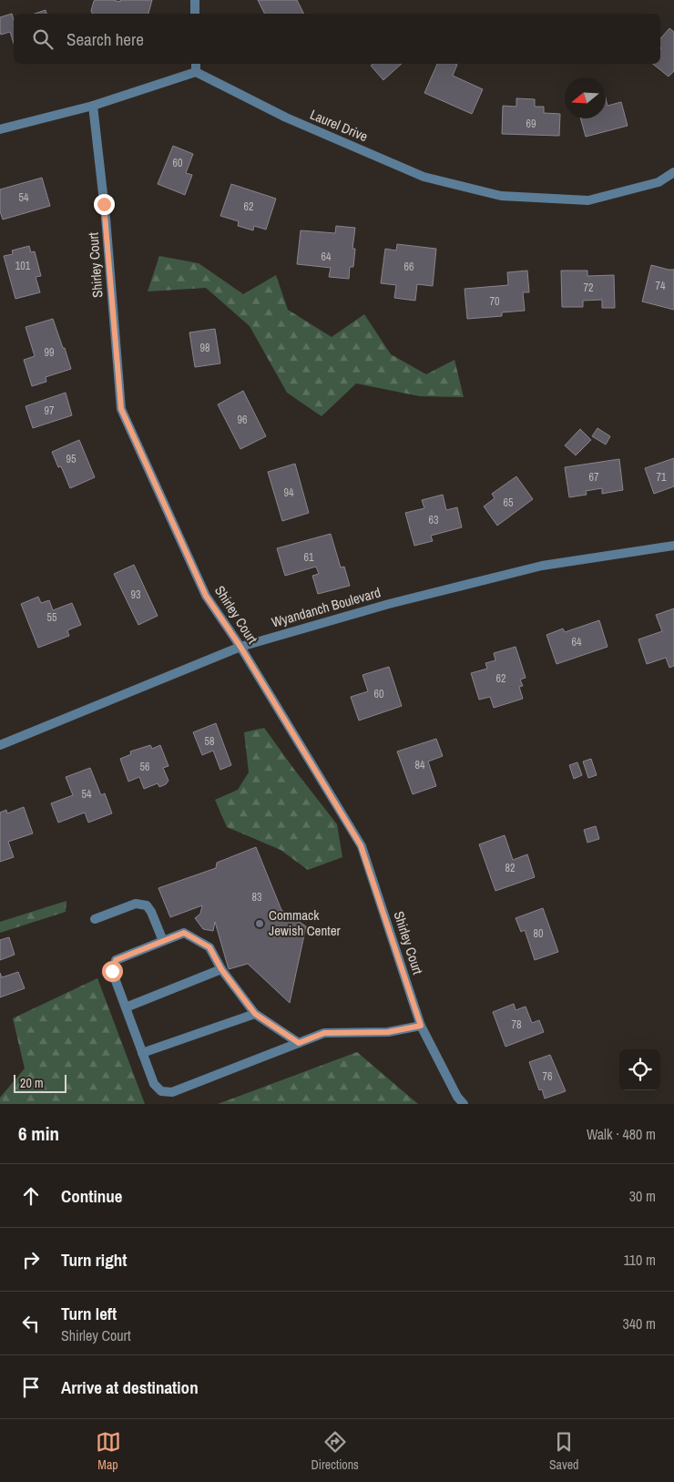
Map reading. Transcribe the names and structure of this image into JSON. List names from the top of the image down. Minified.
{"streets":{"street":["Laurel Drive","Shirley Court","Wyandanch Boulevard"]},"crossings":[["Shirley Court","Wyandanch Boulevard"]],"places":["Commack Jewish Center"],"house_numbers":["69","60","54","62","64","101","66","74","72","70","98","99","97","96","95","67","71","94","65","63","61","93","55","64","62","60","58","84","56","54","82","83","80","78","76"],"scale_bar":"20 m","north":"left","page":{"search":"Search here","scale":"20 m","heading":["6 min","Walk · 480 m"],"list":[["Continue","30 m"],["Turn right","110 m"],["Turn left","Shirley Court","340 m"],"Arrive at destination"],"nav":["Map","Directions","Saved"]}}
